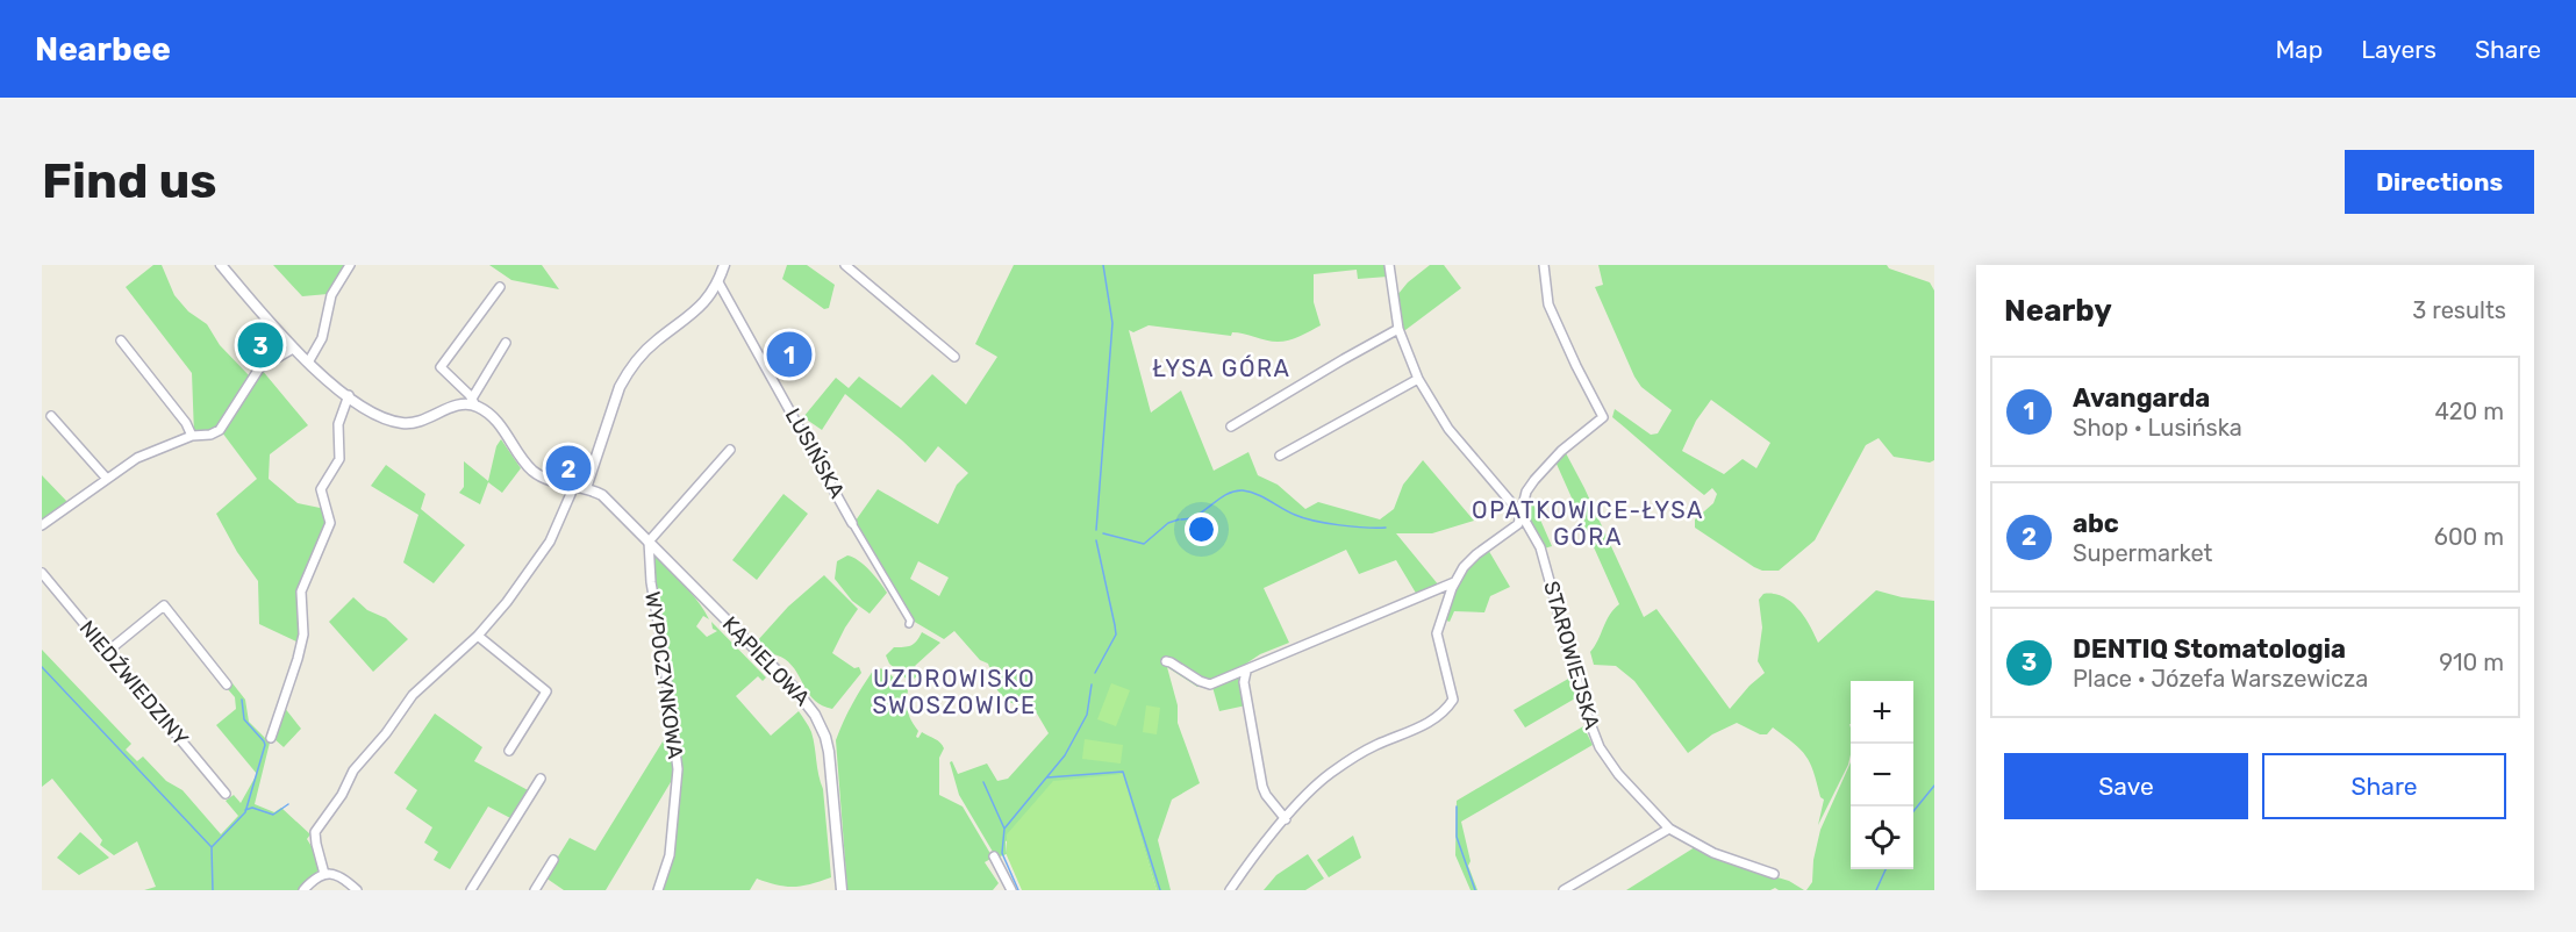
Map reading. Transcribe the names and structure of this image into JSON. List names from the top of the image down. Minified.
{"streets":{"street":["LUSIŃSKA","STAROWIEJSKA","KĄPIELOWA","WYPOCZYNKOWA","NIEDŹWIEDZINY"]},"crossings":[["KĄPIELOWA","WYPOCZYNKOWA"]],"districts":["ŁYSA GÓRA","OPATKOWICE-ŁYSA GÓRA","UZDROWISKO SWOSZOWICE"],"page":{"header":"Nearbee","nav":["Map","Layers","Share"],"buttons":["Directions",["Save","Share"]],"title":"Find us","heading":["Nearby","3 results"],"pins":["3","1","2"],"list":[{"mark":"1","name":"Avangarda","note":"Shop · Lusińska","value":"420 m"},{"mark":"2","name":"abc","note":"Supermarket","value":"600 m"},{"mark":"3","name":"DENTIQ Stomatologia","note":"Place · Józefa Warszewicza","value":"910 m"}],"map_buttons":["+","−"]}}
